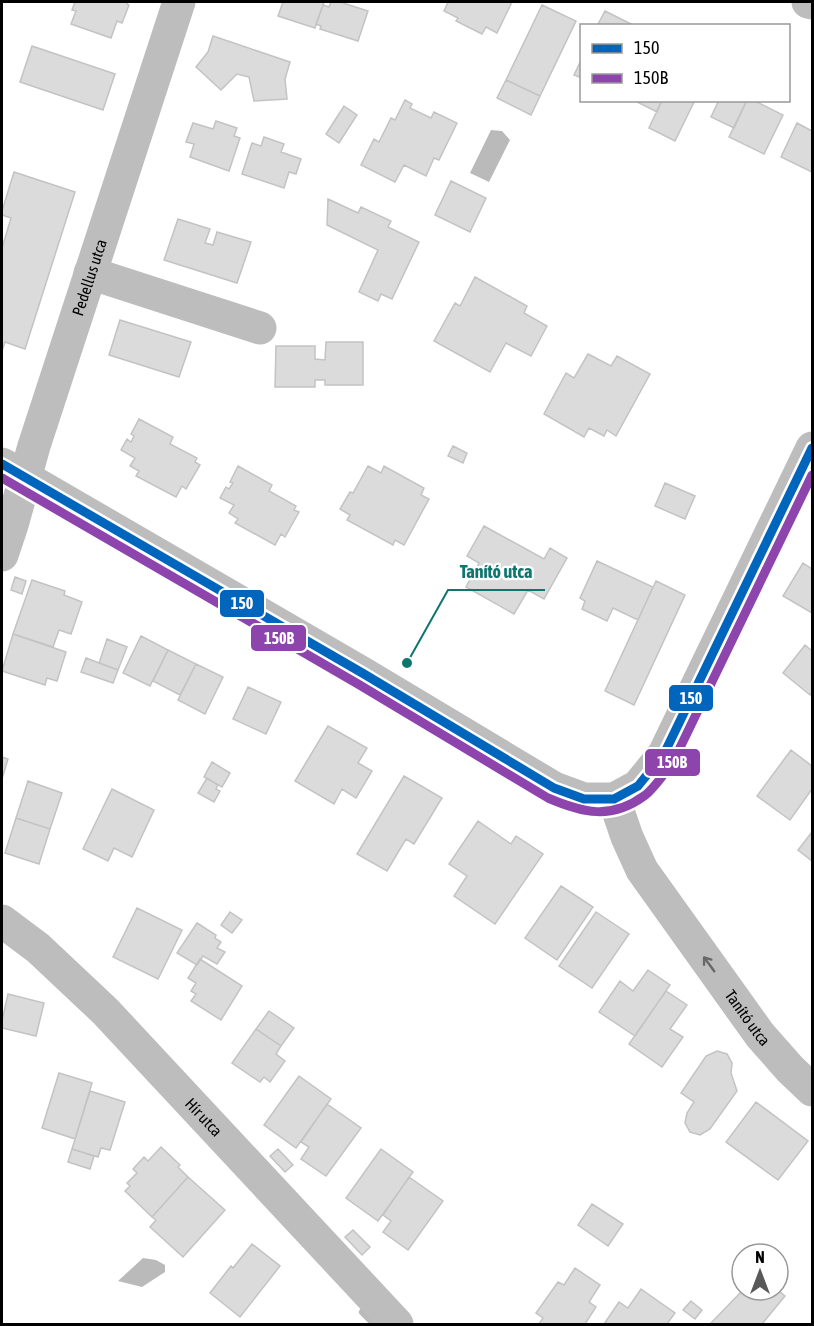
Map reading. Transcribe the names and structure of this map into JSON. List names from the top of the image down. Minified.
{"streets":{"street":["Pedellus utca","Tanító utca","Hír utca"]},"one_way":["Tanító utca"],"places":["Tanító utca"],"lines":["transit line 150","transit line 150B"],"legend":["150","150B"],"north":"top"}
